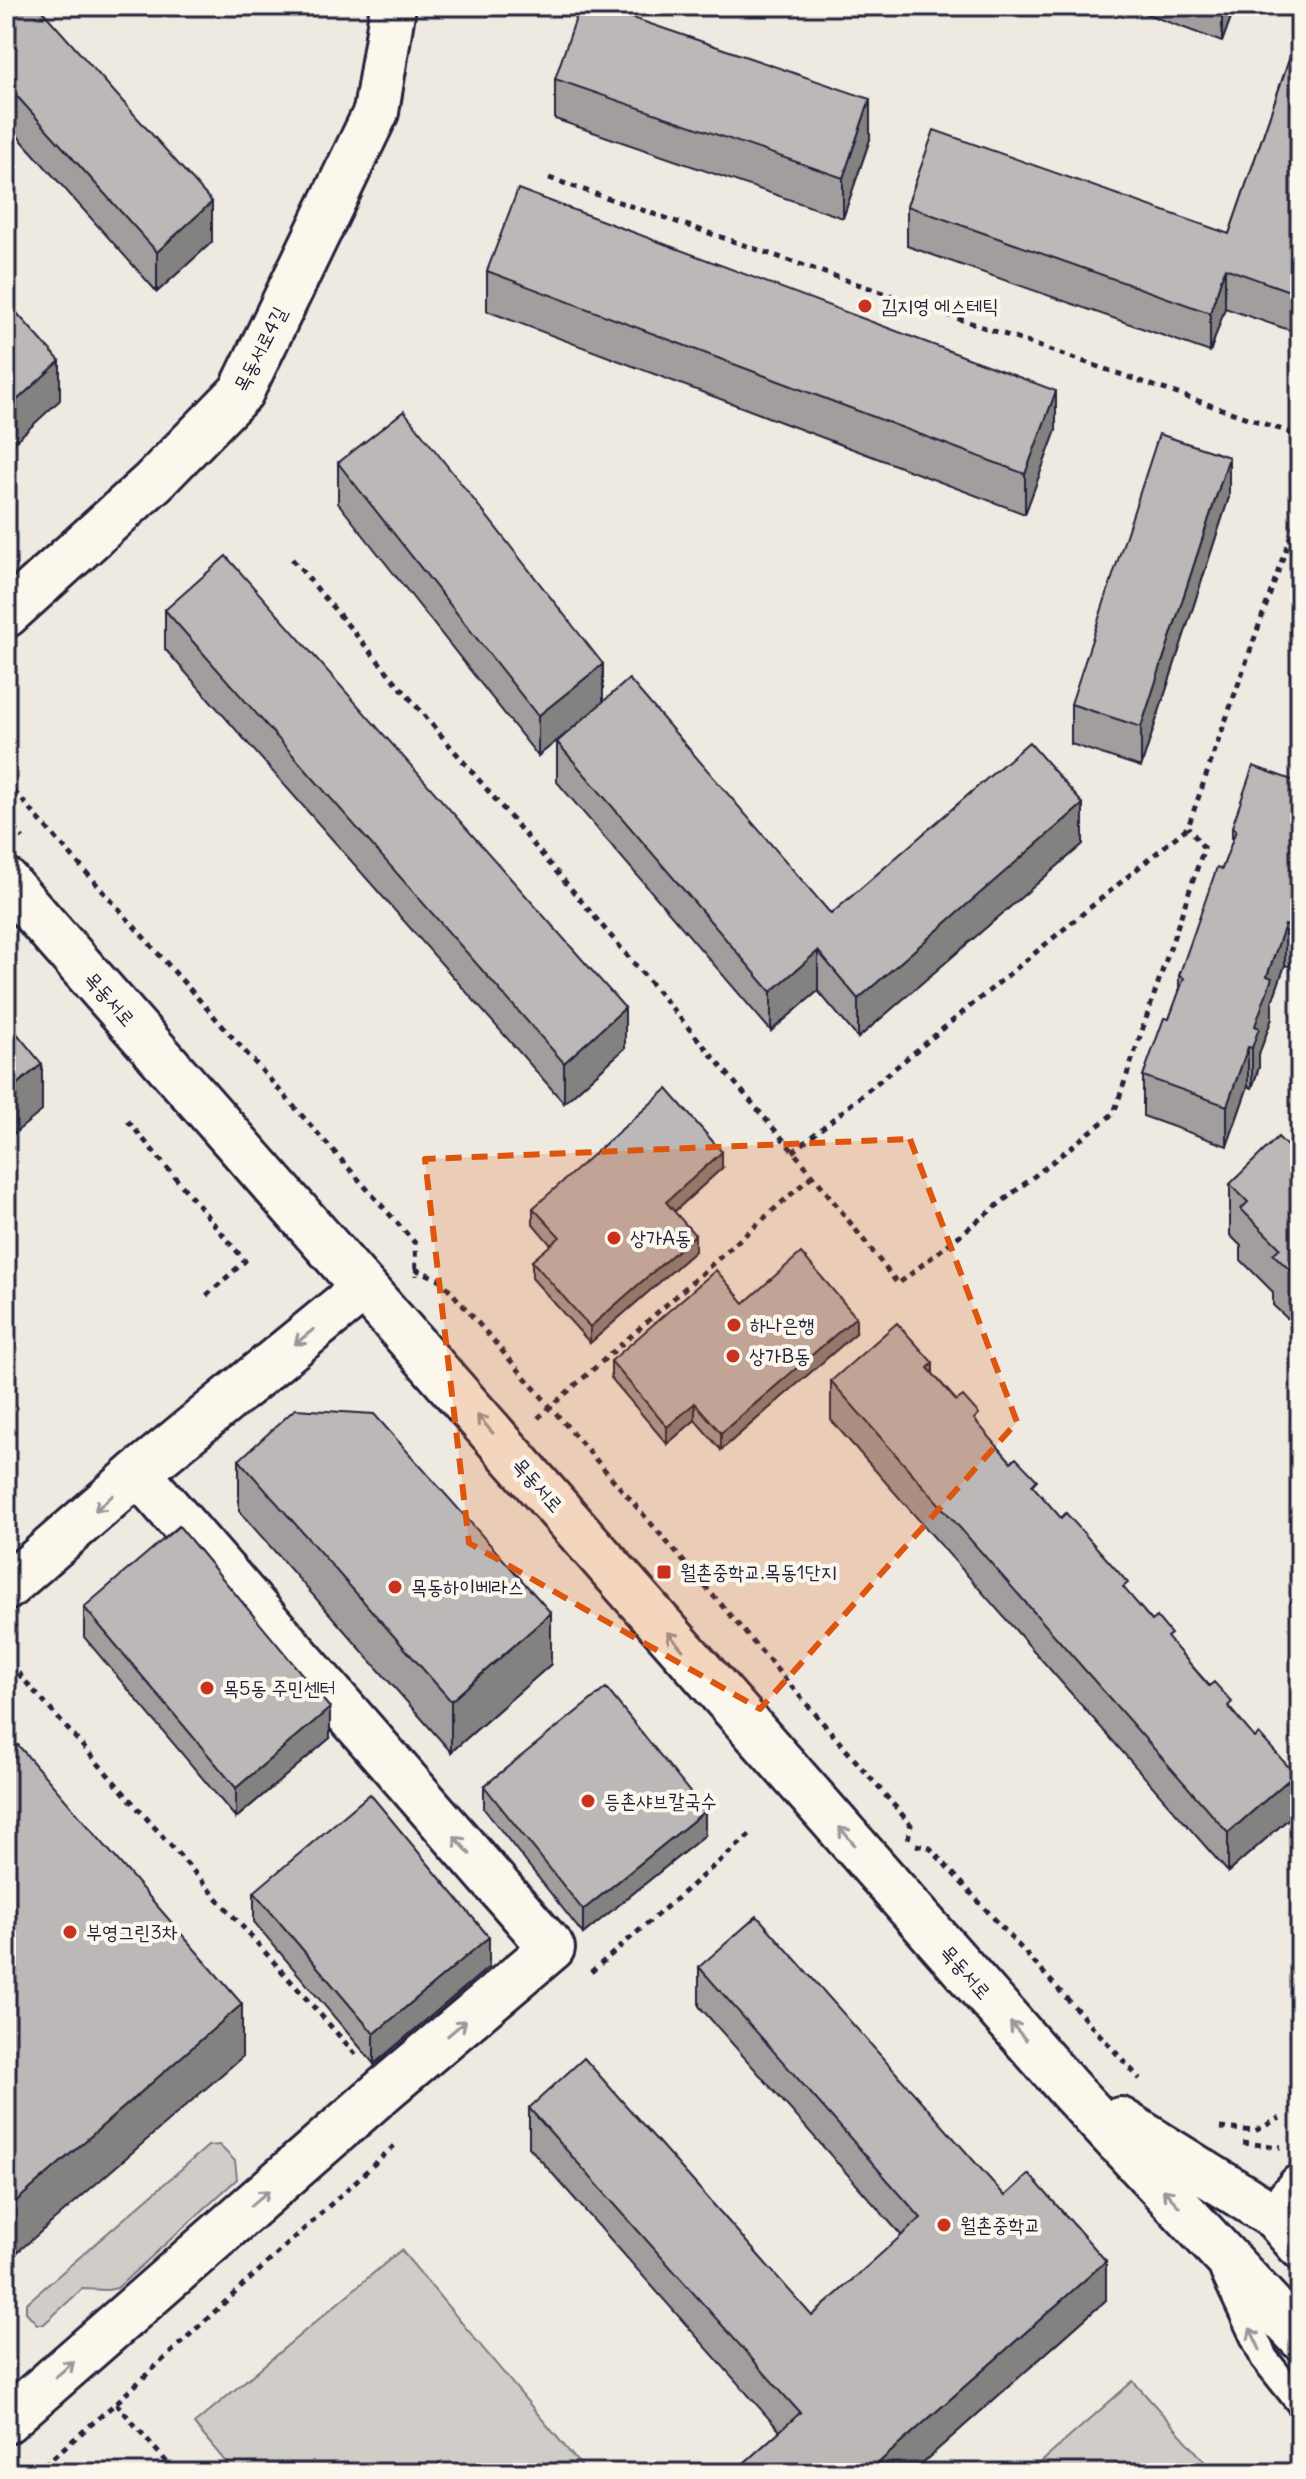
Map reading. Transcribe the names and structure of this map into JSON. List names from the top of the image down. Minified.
{"streets":{"street":["목동서로4길","목동서로"]},"one_way":["목동서로"],"places":{"other":["김지영 에스테틱","상가A동","하나은행","상가B동","목동하이베라스","목5동 주민센터","등촌샤브칼국수","부영그린3차","월촌중학교"],"transit":["월촌중학교.목동1단지"]}}
